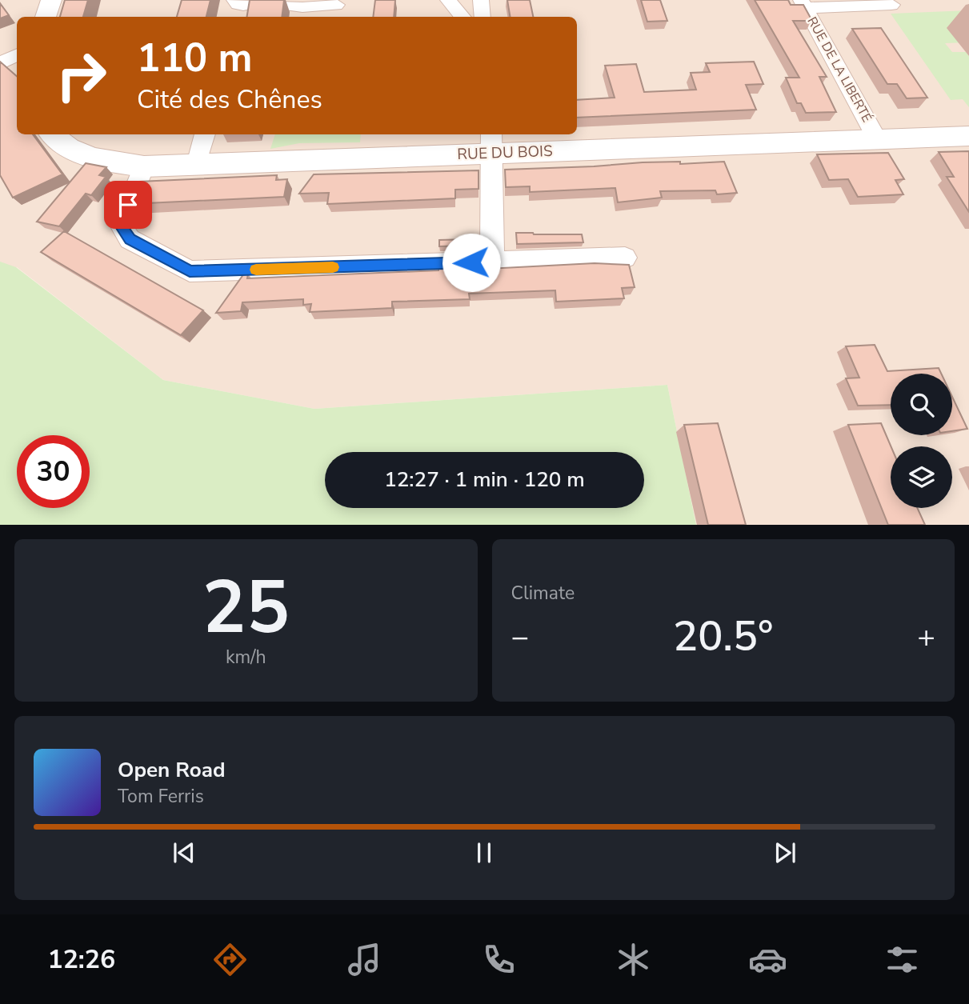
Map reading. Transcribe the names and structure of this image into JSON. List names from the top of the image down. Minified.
{"streets":{"street":["RUE DE LA LIBERTÉ","RUE DU BOIS"]},"crossings":[["RUE DE LA LIBERTÉ","RUE DU BOIS"]],"page":{"turn":["110 m","Cité des Chênes"],"limit":"30","trip":"12:27 · 1 min · 120 m","tile":[["25","km/h"],"Climate"],"heat":["−","20.5°","+"],"song":["Open Road","Tom Ferris"],"tabs":"12:26"}}
